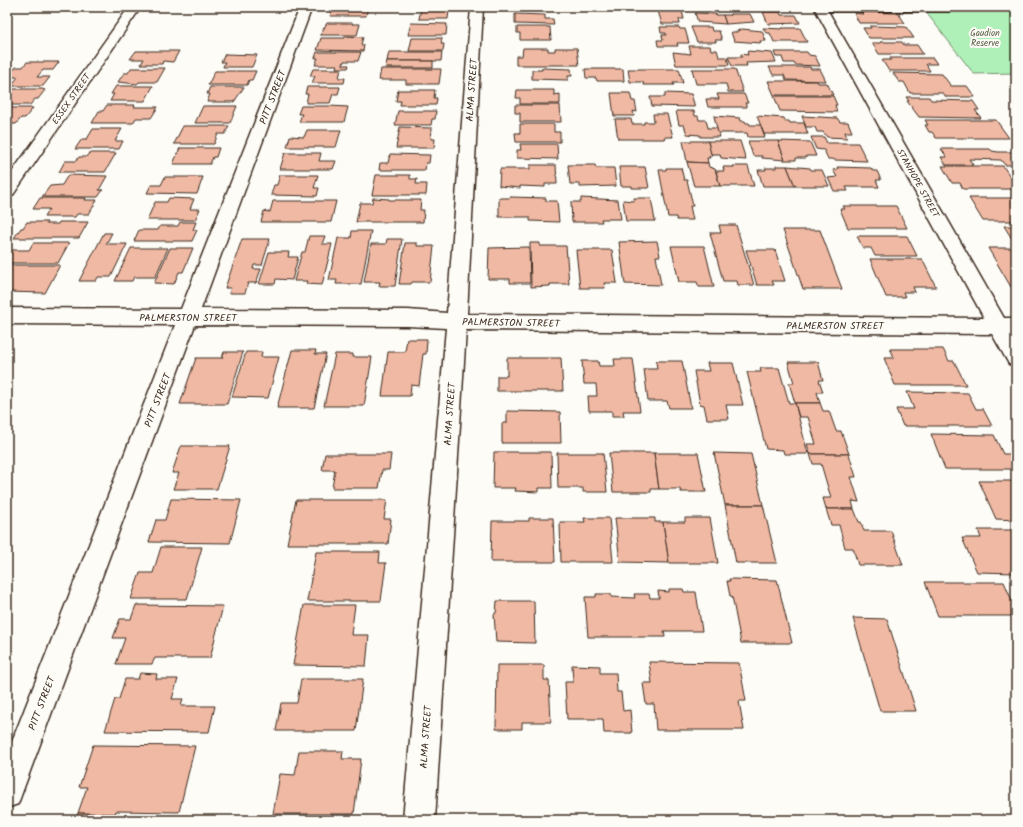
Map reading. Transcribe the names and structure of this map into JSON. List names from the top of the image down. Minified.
{"streets":{"street":["ALMA STREET","PITT STREET","ESSEX STREET","STANHOPE STREET","PALMERSTON STREET"]},"crossings":[["ALMA STREET","PALMERSTON STREET"],["PITT STREET","PALMERSTON STREET"],["STANHOPE STREET","PALMERSTON STREET"]],"parks":["Gaudion Reserve"]}
